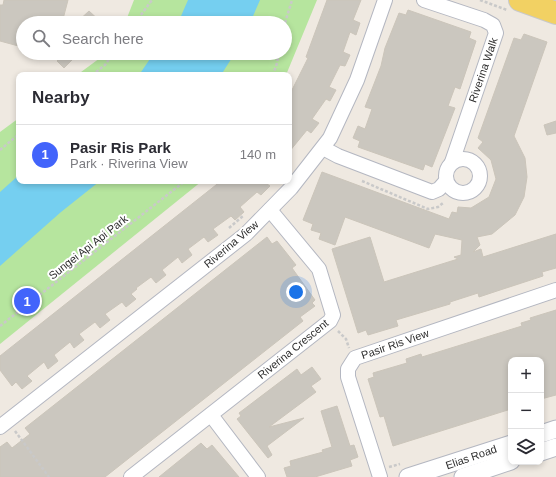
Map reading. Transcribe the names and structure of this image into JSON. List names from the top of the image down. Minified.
{"streets":{"street":["Riverina Walk","Riverina View","Pasir Ris View","Riverina Crescent","Elias Road"],"path":["Sungei Api Api Park"]},"crossings":[["Riverina View","Riverina Crescent"]],"page":{"search":"Search here","heading":"Nearby","list":[{"mark":"1","name":"Pasir Ris Park","note":"Park · Riverina View","value":"140 m"}],"pins":"1","map_buttons":["+","−"]}}
